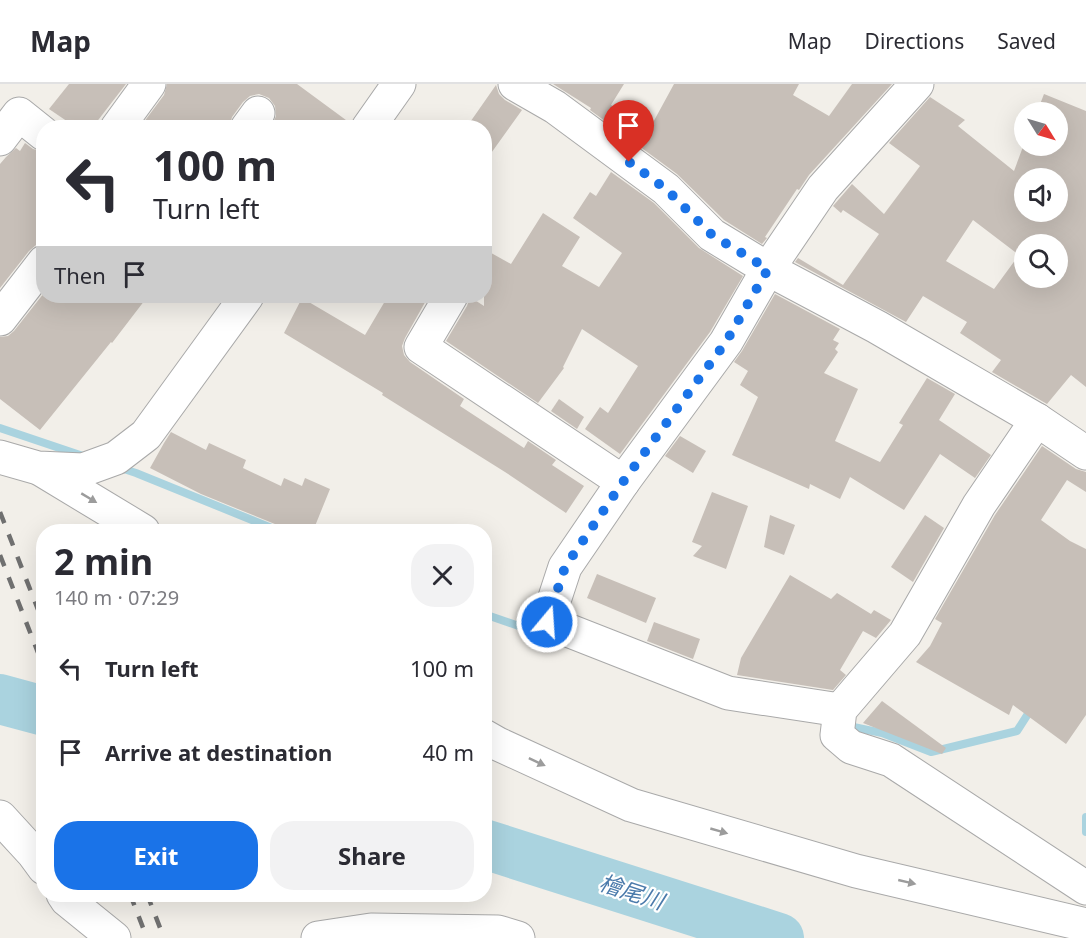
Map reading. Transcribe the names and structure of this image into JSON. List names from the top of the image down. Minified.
{"water":["檜尾川"],"north":"bottom right","page":{"header":"Map","nav":["Map","Directions","Saved"],"turn":["100 m","Turn left"],"then":"Then","heading":["2 min","140 m · 07:29"],"list":[{"name":"Turn left","value":"100 m"},{"name":"Arrive at destination","value":"40 m"}],"buttons":["Exit","Share"]}}
